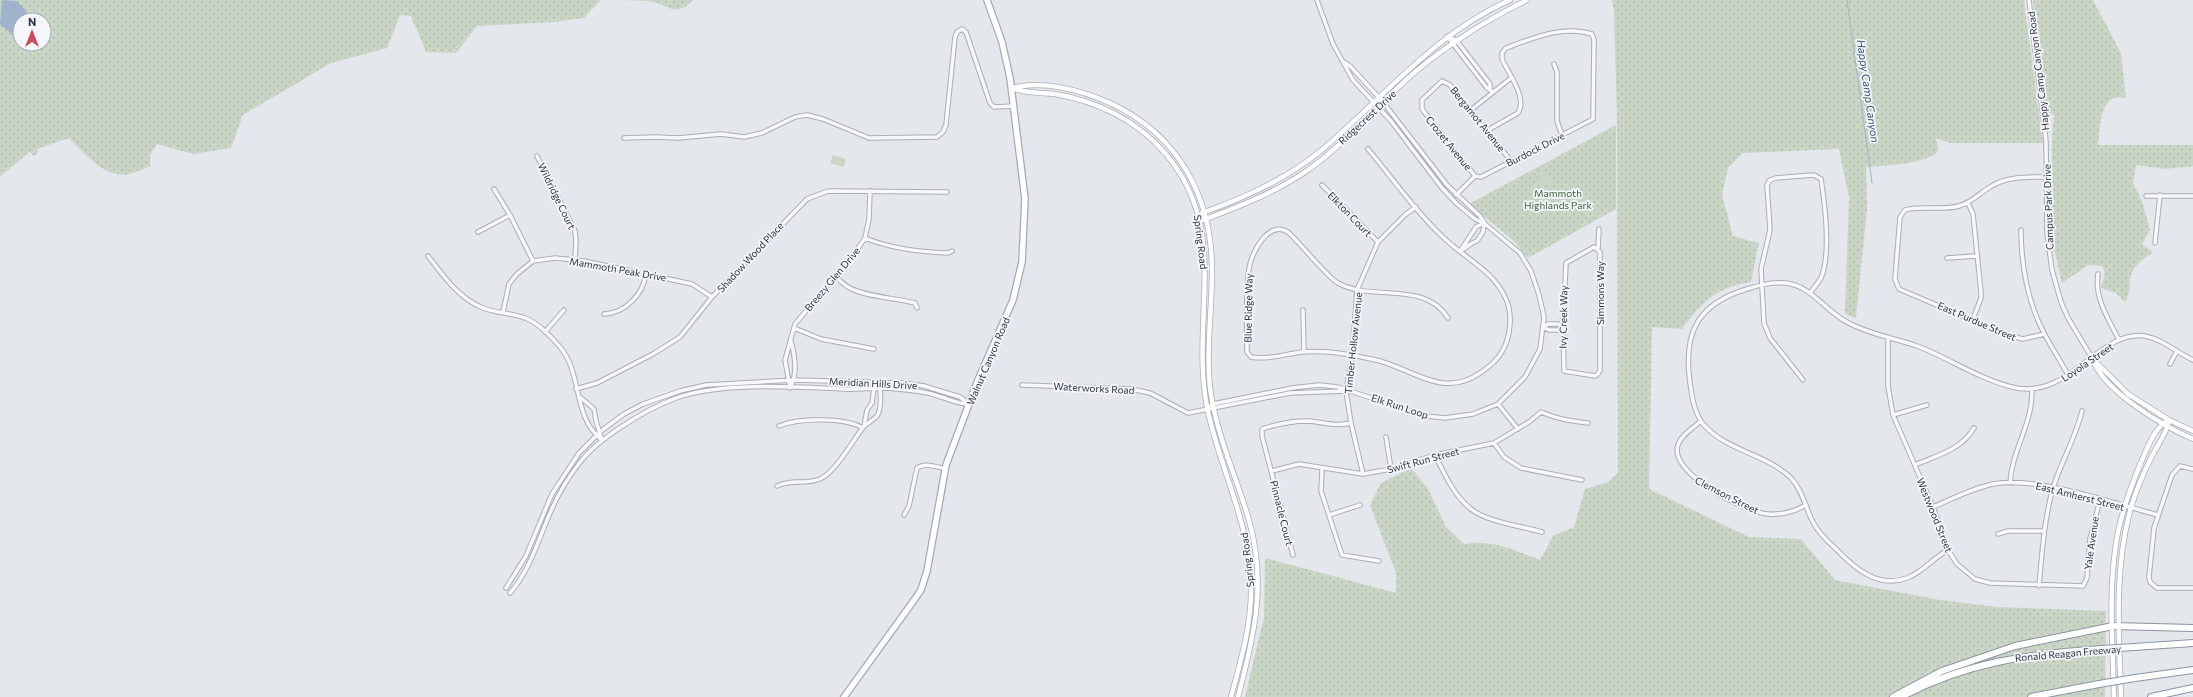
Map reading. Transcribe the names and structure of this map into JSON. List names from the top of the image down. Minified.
{"streets":{"highway":["Ronald Reagan Freeway"],"main road":["Walnut Canyon Road"],"street":["Happy Camp Canyon Road","Ridgecrest Drive","Bergamot Avenue","Crozet Avenue","Burdock Drive","Wildridge Court","Campus Park Drive","Elkton Court","Spring Road","Shadow Wood Place","Mammoth Peak Drive","Breezy Glen Drive","Simmons Way","Blue Ridge Way","Ivy Creek Way","East Purdue Street","Timber Hollow Avenue","Loyola Street","Meridian Hills Drive","Waterworks Road","Elk Run Loop","Swift Run Street","Clemson Street","East Amherst Street","Pinnacle Court","Westwood Street","Yale Avenue"]},"crossings":[["Happy Camp Canyon Road","Campus Park Drive"],["Ridgecrest Drive","Spring Road"],["Ridgecrest Drive","Elk Run Loop"],["Bergamot Avenue","Crozet Avenue"],["Bergamot Avenue","Burdock Drive"],["Crozet Avenue","Burdock Drive"],["Wildridge Court","Mammoth Peak Drive"],["Campus Park Drive","Loyola Street"],["Elkton Court","Timber Hollow Avenue"],["Spring Road","Walnut Canyon Road"],["Spring Road","Waterworks Road"],["Spring Road","Elk Run Loop"],["Shadow Wood Place","Mammoth Peak Drive"],["Shadow Wood Place","Breezy Glen Drive"],["Breezy Glen Drive","Meridian Hills Drive"],["Simmons Way","Ivy Creek Way"],["Blue Ridge Way","Timber Hollow Avenue"],["Timber Hollow Avenue","Elk Run Loop"],["Timber Hollow Avenue","Swift Run Street"],["Timber Hollow Avenue","Pinnacle Court"],["Walnut Canyon Road","Meridian Hills Drive"],["Loyola Street","Clemson Street"],["Loyola Street","Westwood Street"],["Waterworks Road","Elk Run Loop"],["Swift Run Street","Pinnacle Court"],["East Amherst Street","Westwood Street"],["East Amherst Street","Yale Avenue"],["Westwood Street","Yale Avenue"]],"water":["Happy Camp Canyon"],"parks":["Mammoth Highlands Park"],"north":"top"}
